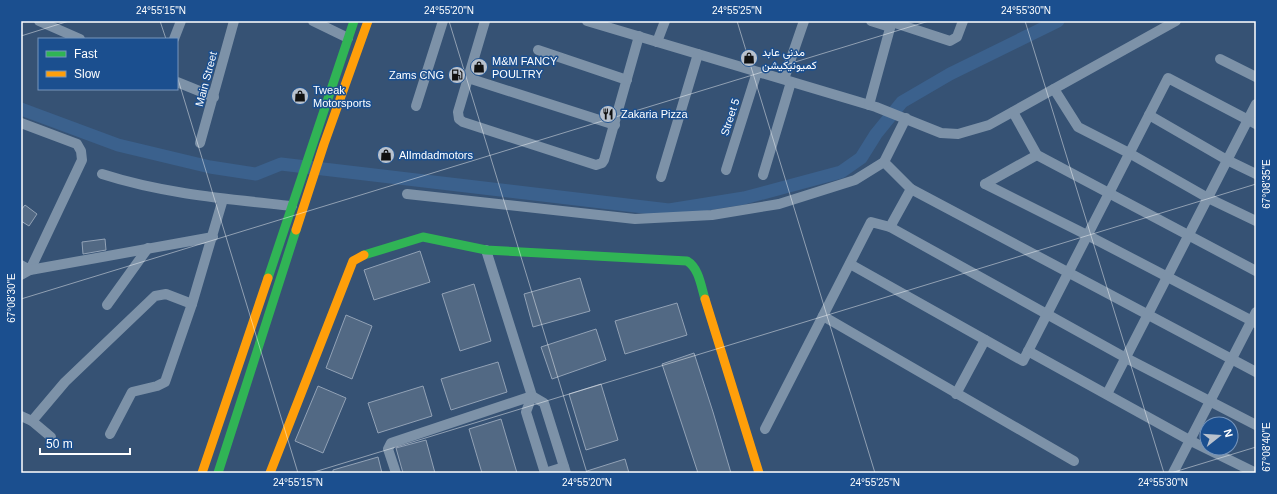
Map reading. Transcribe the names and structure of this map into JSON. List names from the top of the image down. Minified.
{"streets":{"street":["Main Street","Street 5"]},"places":{"shop":["مدنی عابد کمیونیکیشن","M&M FANCY POULTRY","Tweak Motorsports","AlImdadmotors"],"fuel station":["Zams CNG"],"restaurant":["Zakaria Pizza"]},"legend":["Fast","Slow"],"scale_bar":"50 m","north":"right","coordinates":["24°55'15\"N","24°55'20\"N","24°55'25\"N","24°55'30\"N","67°08'35\"E","67°08'30\"E","67°08'40\"E"]}
